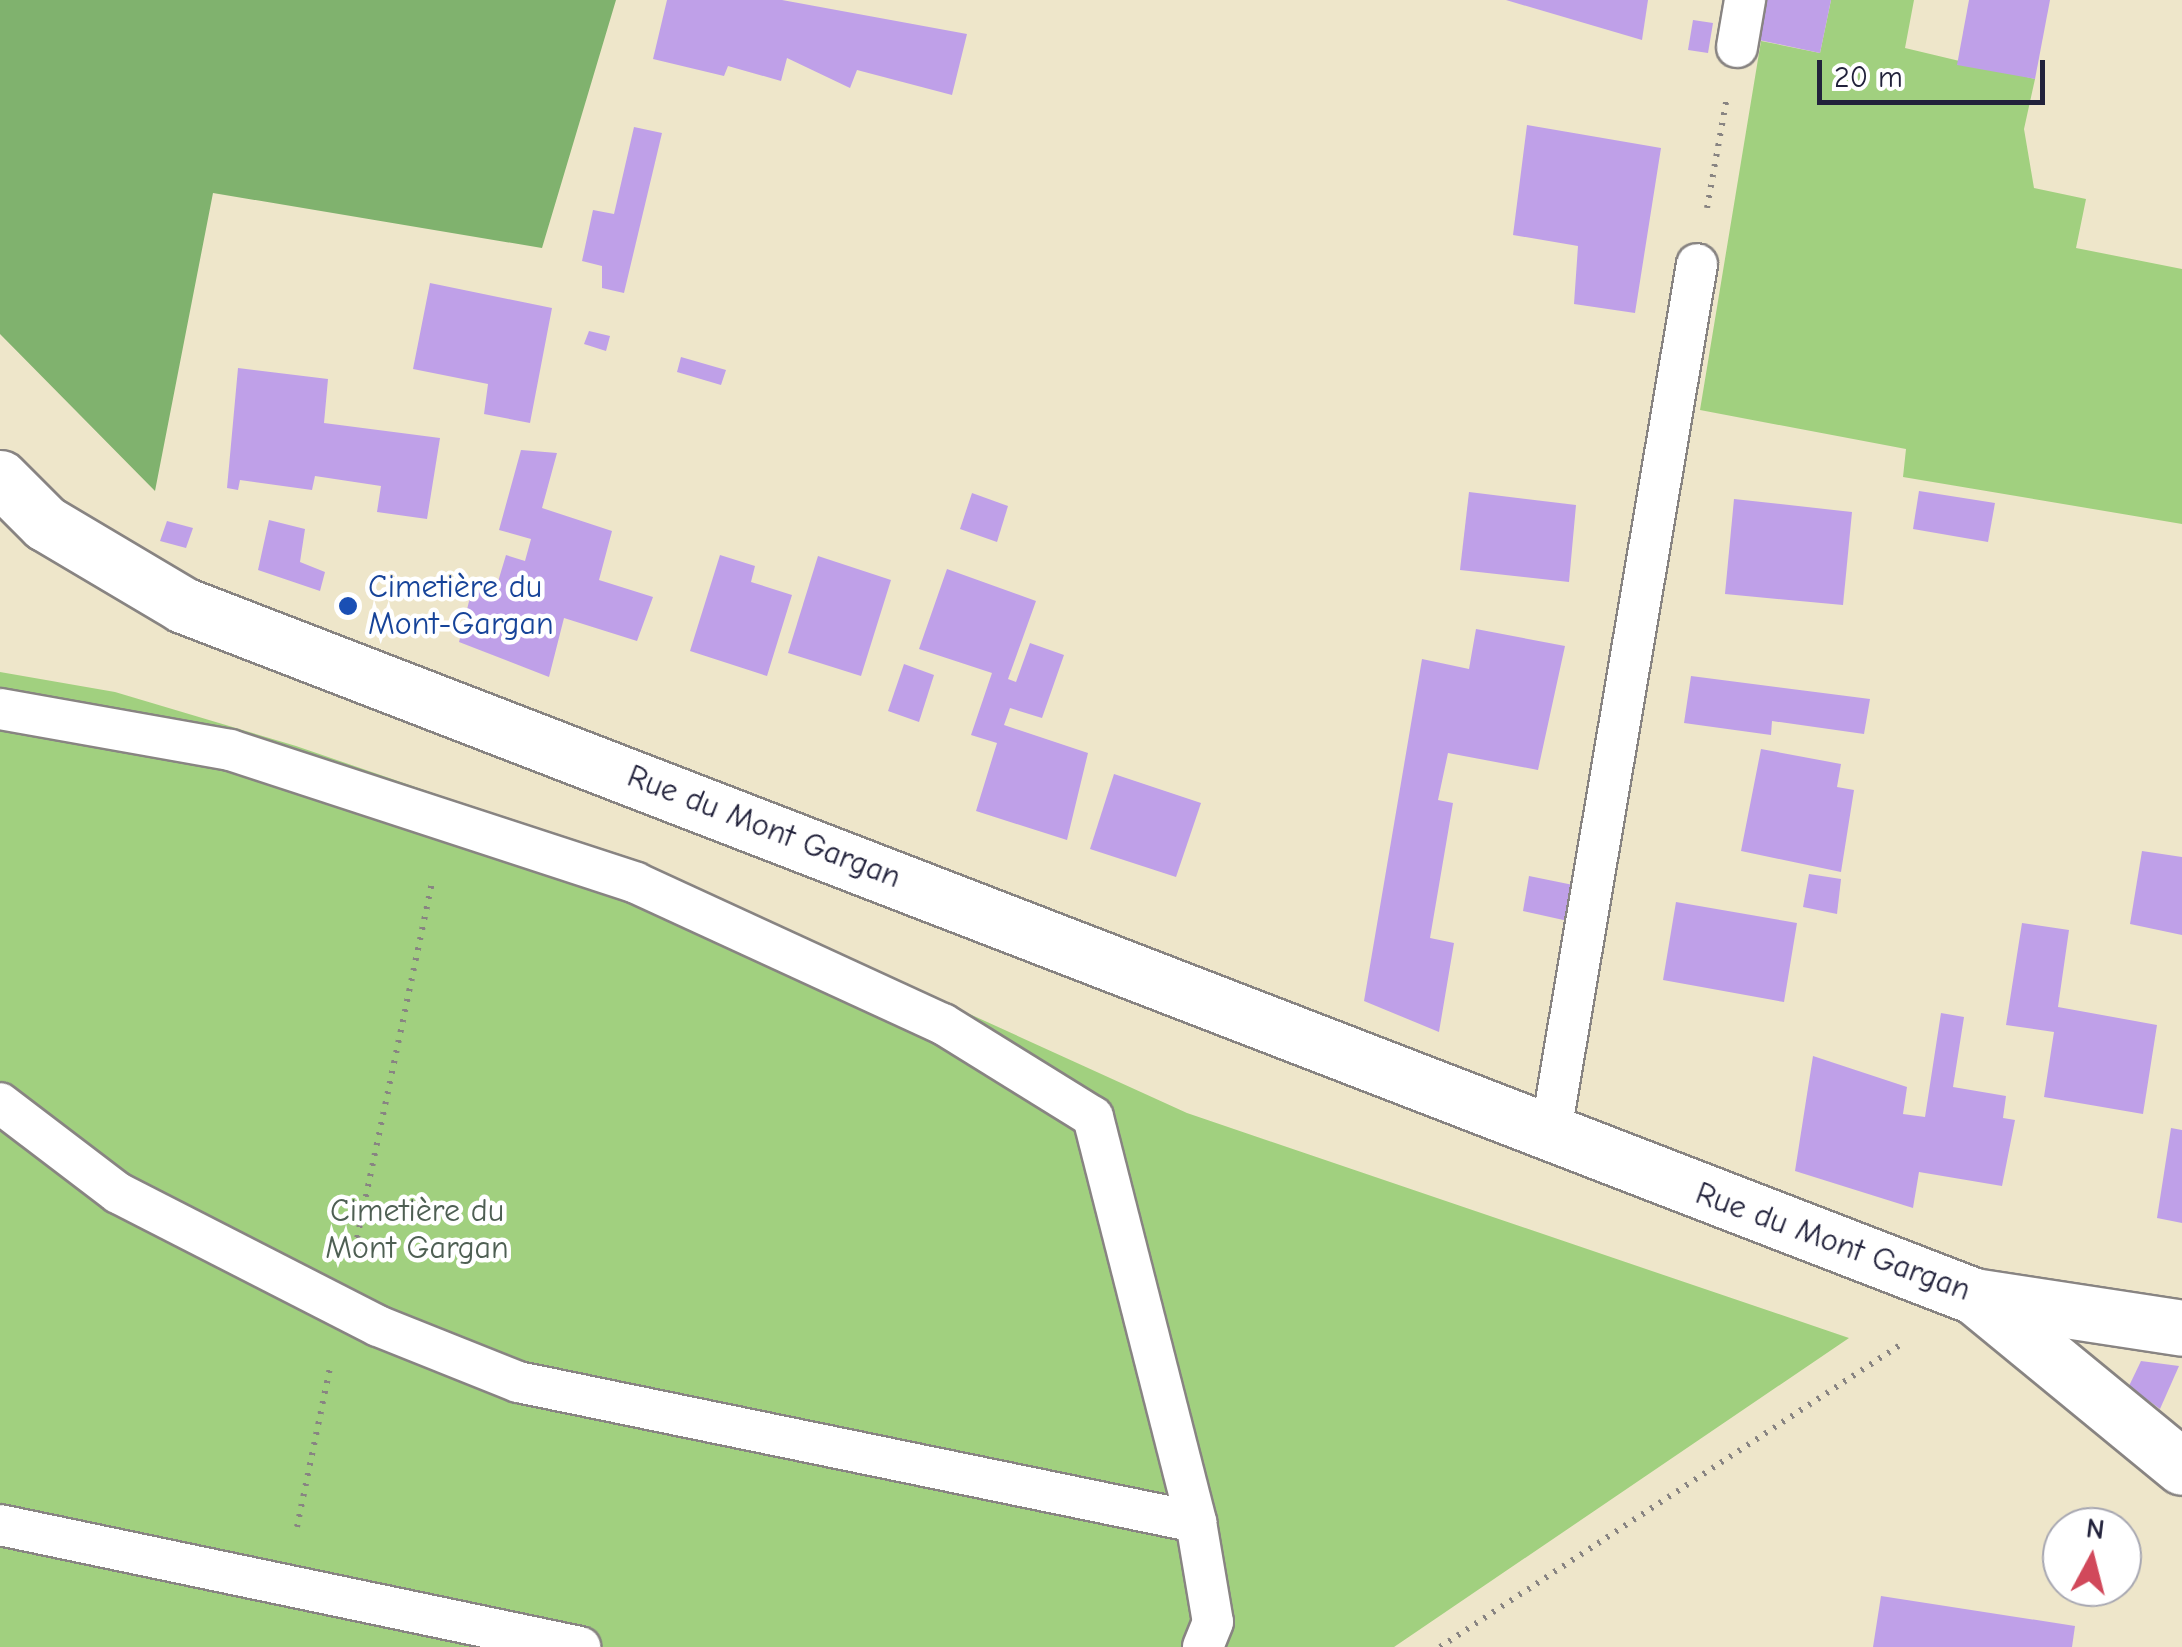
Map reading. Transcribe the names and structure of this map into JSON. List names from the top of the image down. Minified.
{"streets":{"street":["Rue du Mont Gargan"]},"parks":["Cimetière du Mont Gargan"],"places":["Cimetière du Mont-Gargan"],"scale_bar":"20 m","north":"top"}
